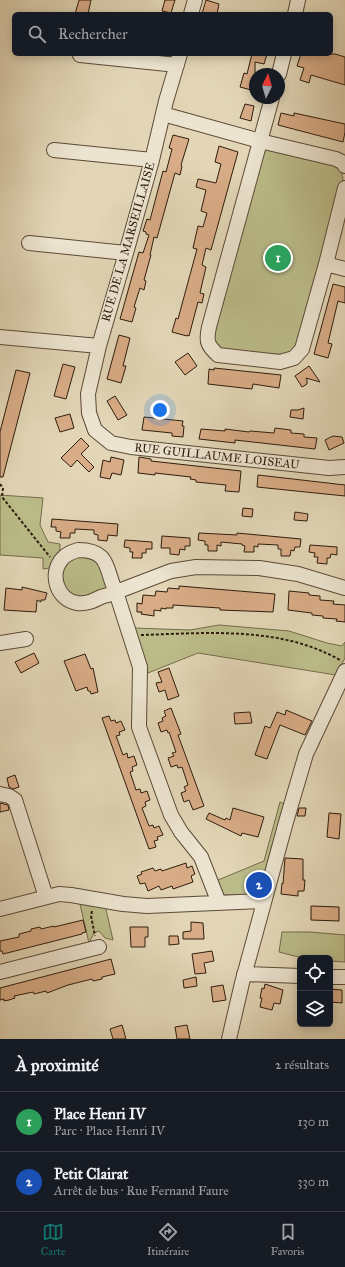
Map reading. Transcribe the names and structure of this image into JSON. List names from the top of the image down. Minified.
{"streets":{"street":["RUE DE LA MARSEILLAISE","RUE GUILLAUME LOISEAU"]},"crossings":[["RUE DE LA MARSEILLAISE","RUE GUILLAUME LOISEAU"]],"north":"top","page":{"search":"Rechercher","pins":["1","2"],"heading":["À proximité","2 résultats"],"list":[{"mark":"1","name":"Place Henri IV","note":"Parc · Place Henri IV","value":"130 m"},{"mark":"2","name":"Petit Clairat","note":"Arrêt de bus · Rue Fernand Faure","value":"330 m"}],"nav":["Carte","Itinéraire","Favoris"]}}
